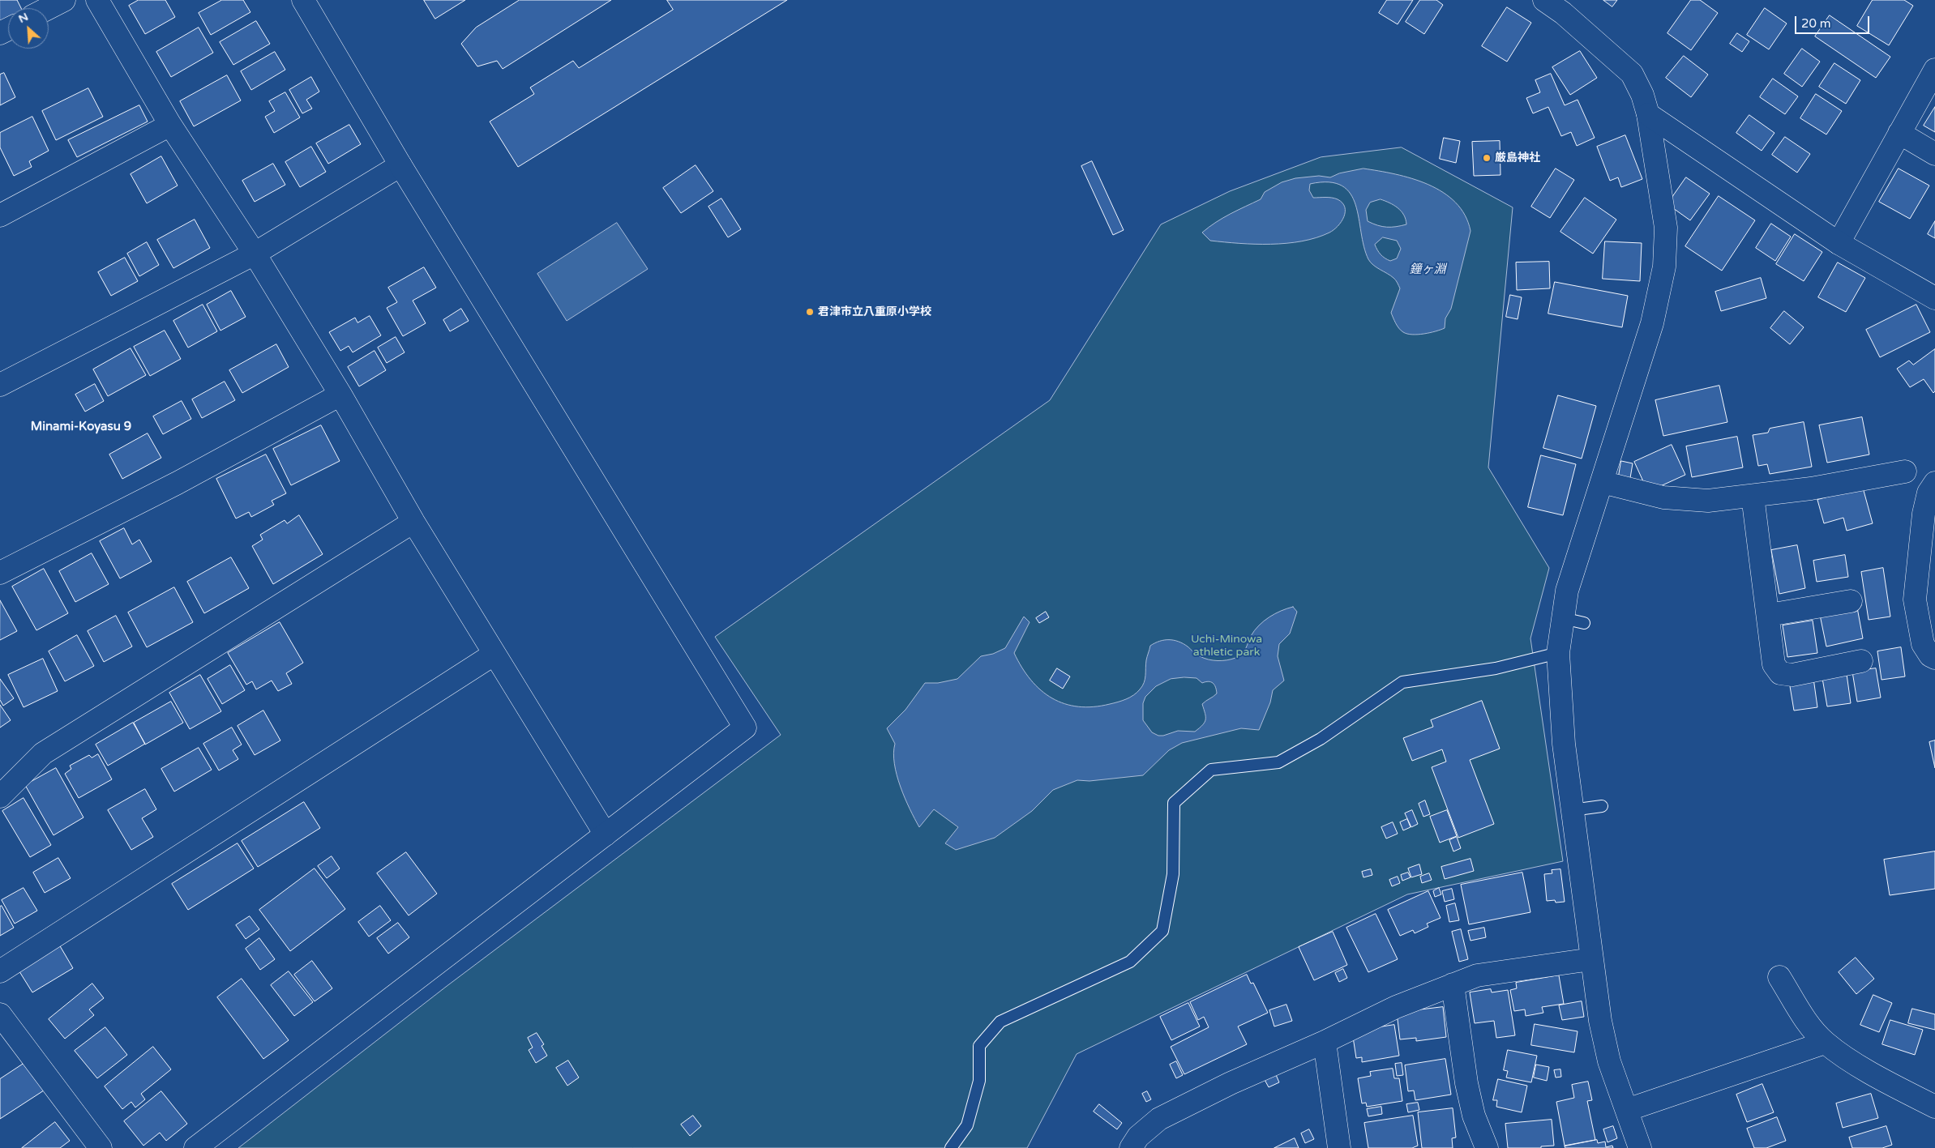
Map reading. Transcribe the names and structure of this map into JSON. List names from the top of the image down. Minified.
{"districts":["Minami-Koyasu 9"],"water":["鐘ヶ淵"],"parks":["Uchi-Minowa athletic park"],"places":["厳島神社","君津市立八重原小学校"],"scale_bar":"20 m","north":"top left"}
